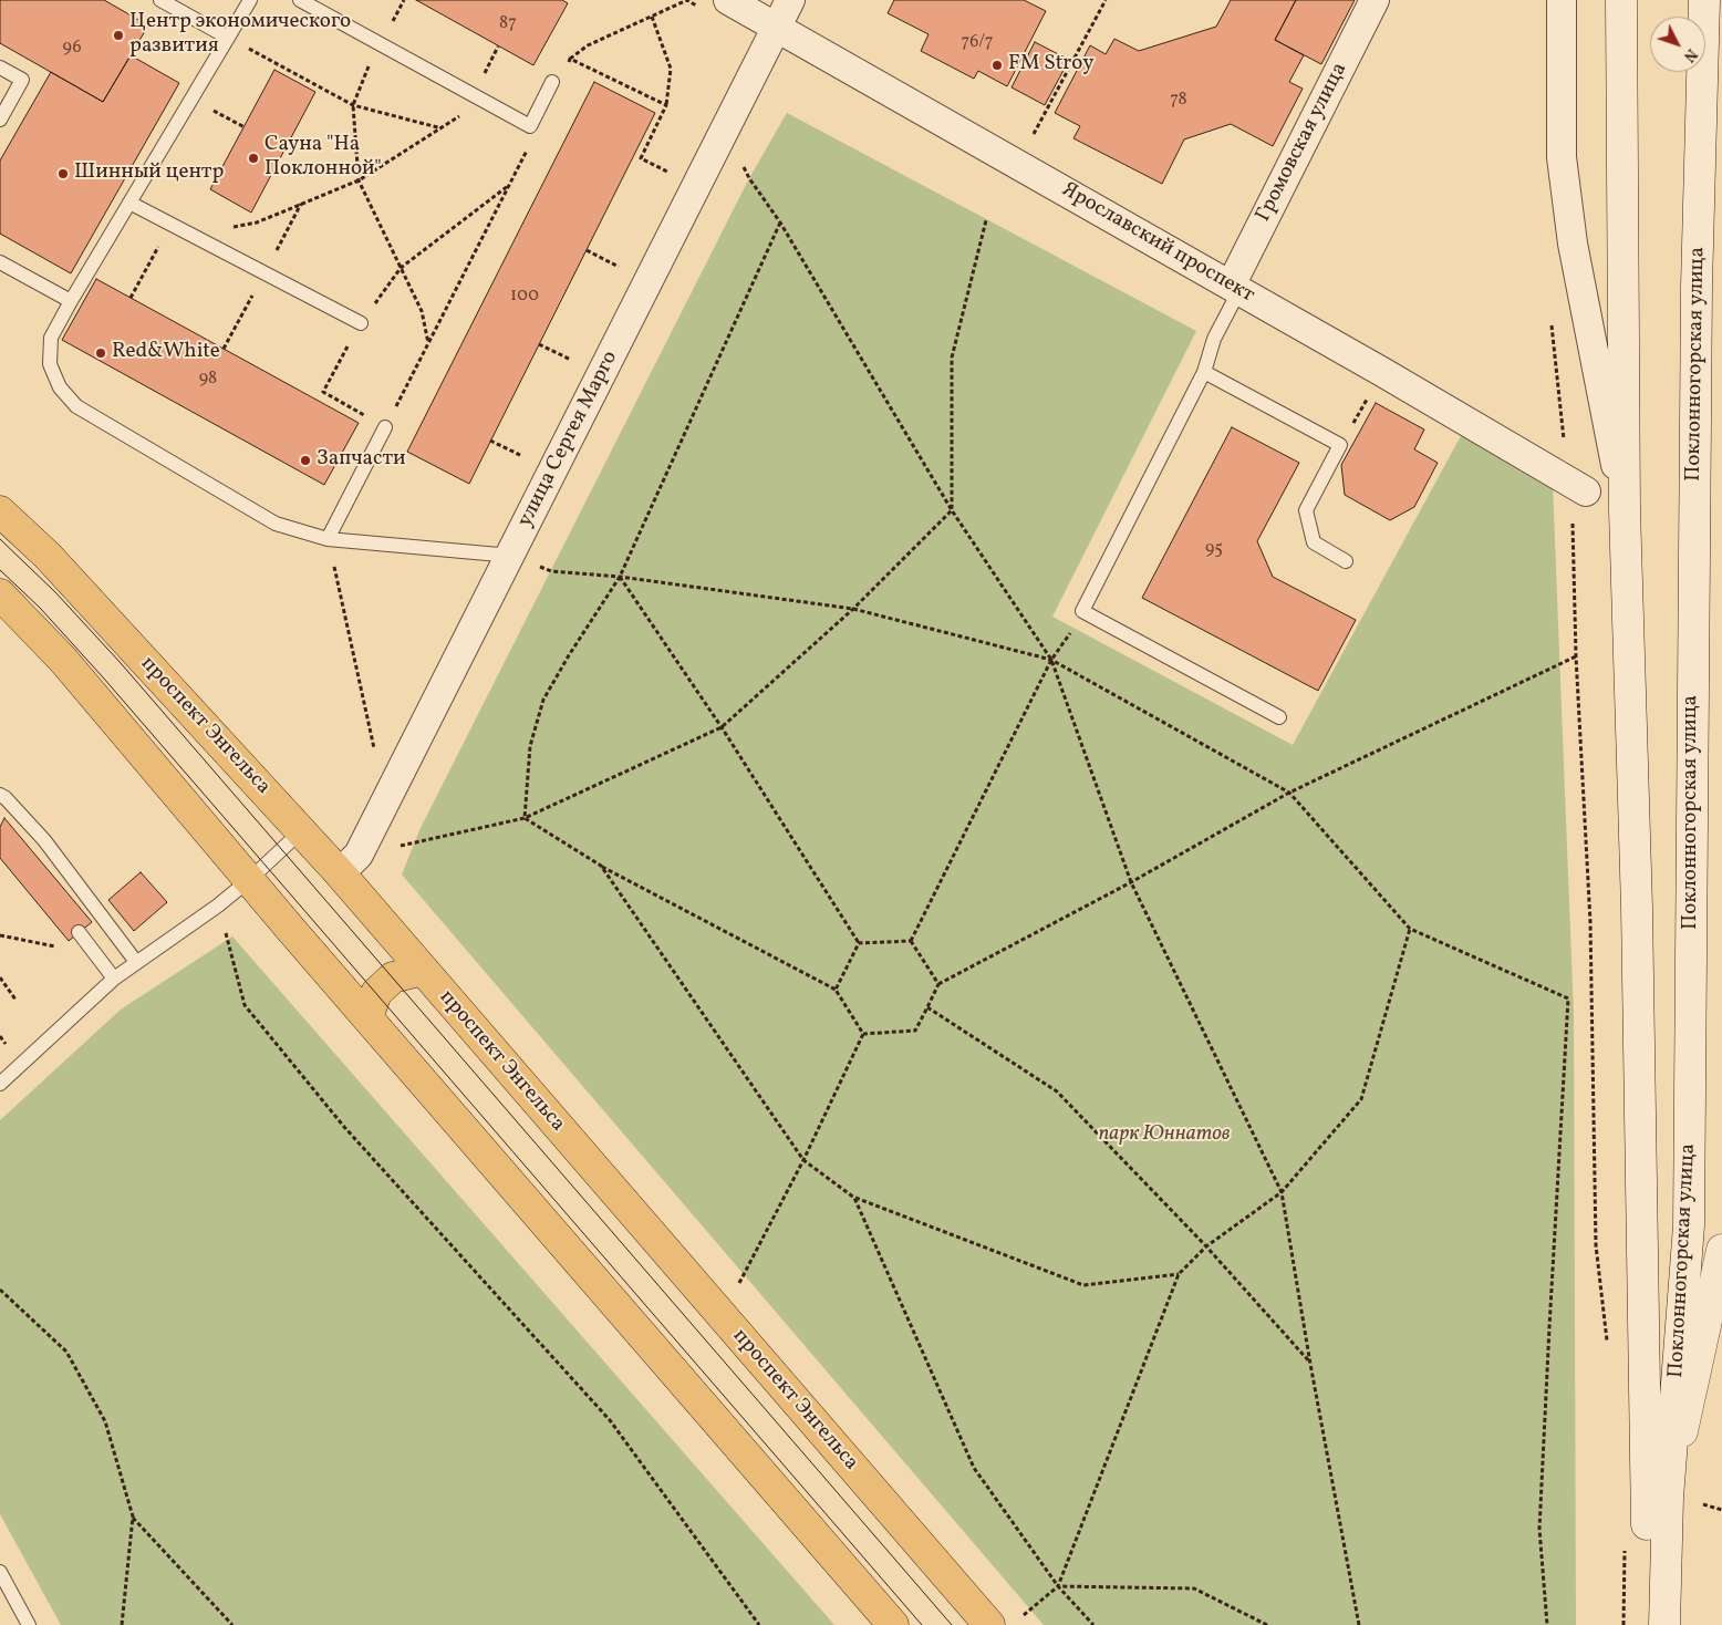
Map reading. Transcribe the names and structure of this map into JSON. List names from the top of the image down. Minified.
{"streets":{"main road":["Поклонногорская улица","проспект Энгельса"],"street":["Громовская улица","Ярославский проспект","улица Сергея Марго"]},"crossings":[["Громовская улица","Ярославский проспект"],["Ярославский проспект","улица Сергея Марго"],["улица Сергея Марго","проспект Энгельса"]],"parks":["парк Юннатов"],"places":["Центр экономического развития","FM Stroy","Сауна \"На Поклонной\"","Шинный центр","Red&White","Запчасти"],"house_numbers":["87","76/7","96","78","100","98","95"],"north":"bottom right"}
